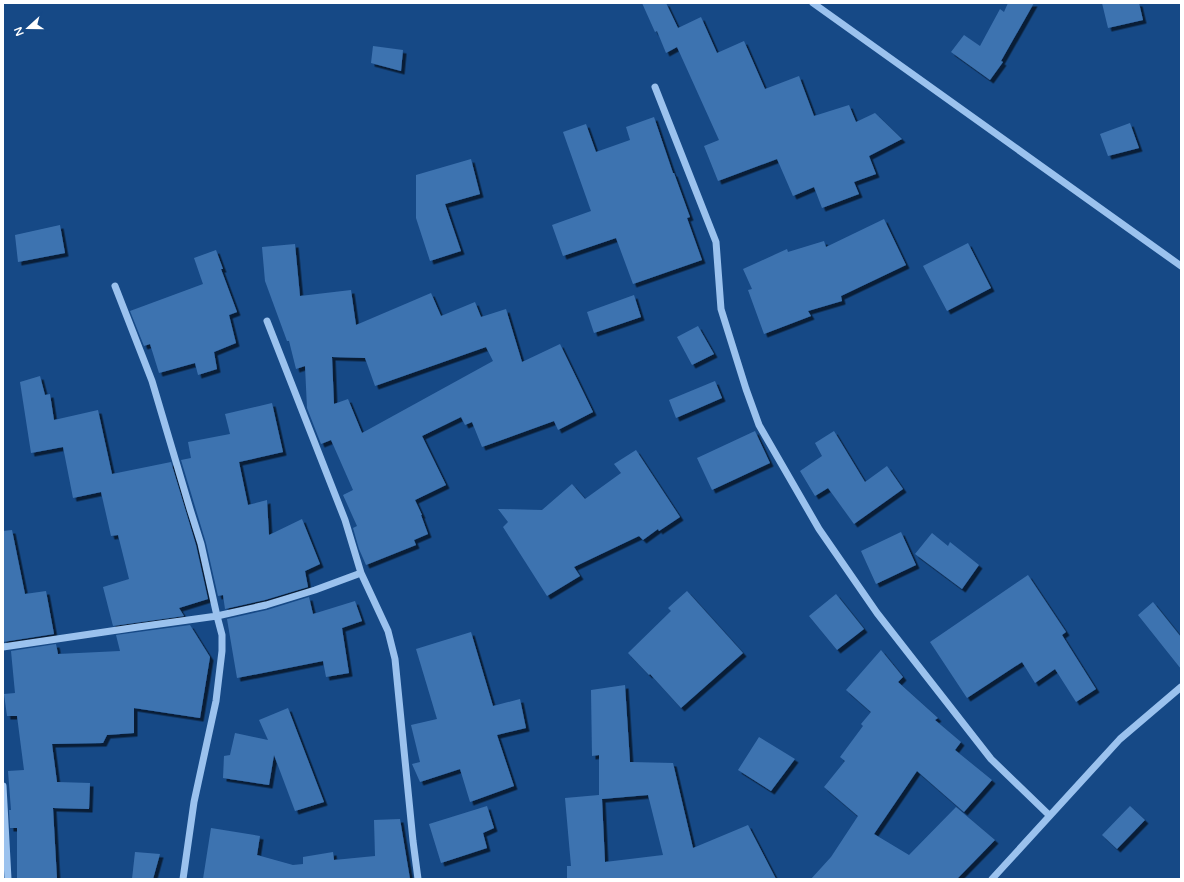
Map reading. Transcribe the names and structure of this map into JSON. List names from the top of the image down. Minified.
{"north":"left"}
